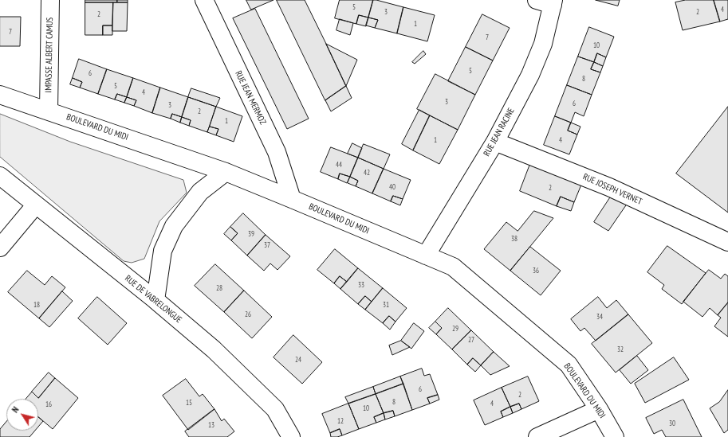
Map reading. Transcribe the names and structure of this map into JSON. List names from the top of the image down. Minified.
{"streets":{"street":["IMPASSE ALBERT CAMUS","RUE JEAN MERMOZ","BOULEVARD DU MIDI","RUE JEAN RACINE","RUE JOSEPH VERNET","RUE DE VABRELONGUE"]},"crossings":[["IMPASSE ALBERT CAMUS","BOULEVARD DU MIDI"],["RUE JEAN MERMOZ","BOULEVARD DU MIDI"],["BOULEVARD DU MIDI","RUE JEAN RACINE"],["RUE JEAN RACINE","RUE JOSEPH VERNET"]],"house_numbers":["5","4","3","2","2","1","7","7","10","5","6","8","5","4","3","6","3","2","1","1","4","44","42","40","2","39","38","37","36","33","28","18","31","26","34","29","27","32","24","6","2","8","15","4","16","10","12","30","13"],"north":"top left"}
